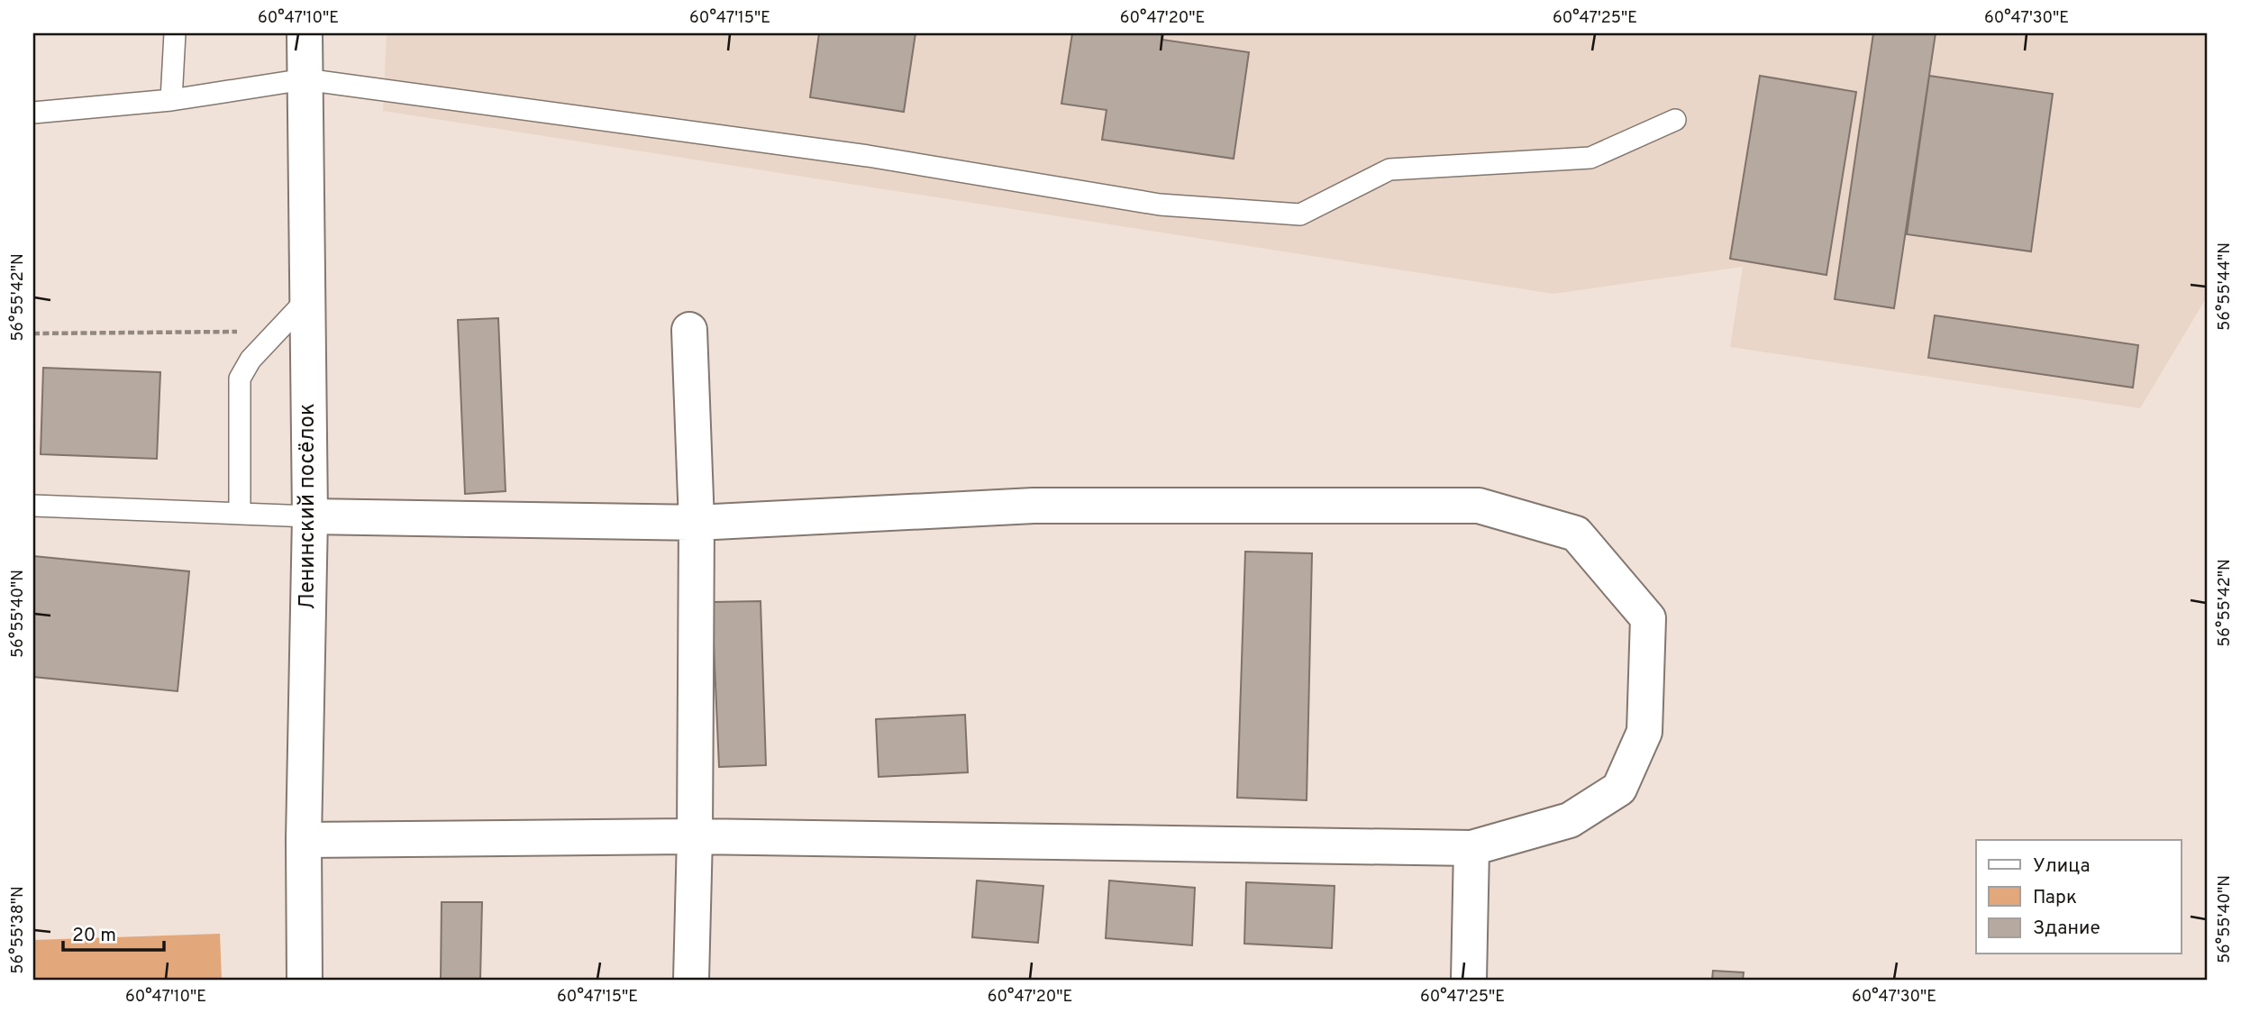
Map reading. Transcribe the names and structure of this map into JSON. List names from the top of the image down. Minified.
{"streets":{"street":["Ленинский посёлок"]},"legend":["Улица","Парк","Здание"],"scale_bar":"20 m","coordinates":["60°47'10\"E","60°47'15\"E","60°47'20\"E","60°47'25\"E","60°47'30\"E","56°55'44\"N","56°55'42\"N","56°55'40\"N","56°55'38\"N"]}
